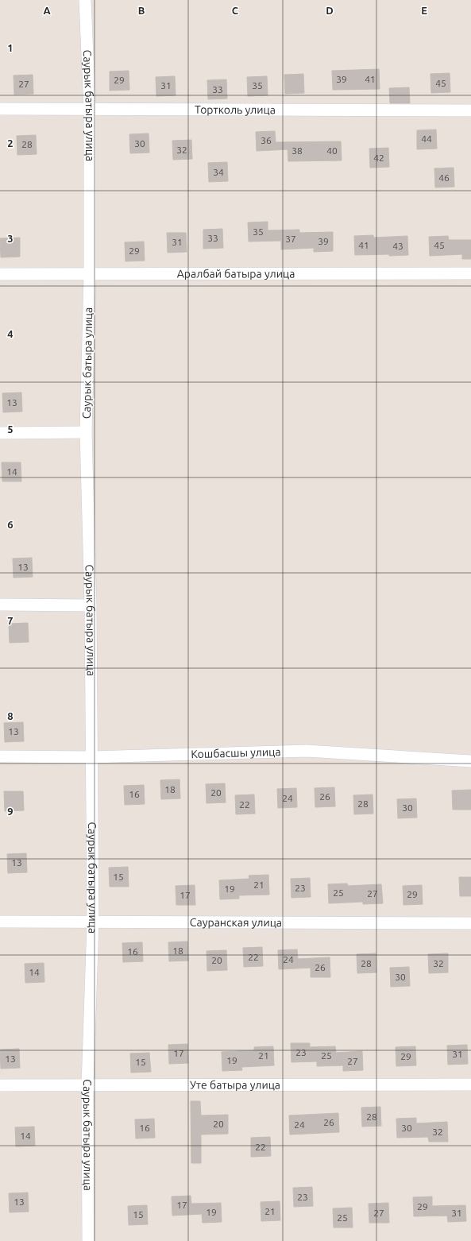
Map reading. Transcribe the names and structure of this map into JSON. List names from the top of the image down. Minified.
{"streets":{"street":["Саурык батыра улица","Тортколь улица","Аралбай батыра улица","Кошбасшы улица","Сауранская улица","Уте батыра улица"]},"crossings":[["Саурык батыра улица","Тортколь улица"],["Саурык батыра улица","Аралбай батыра улица"],["Саурык батыра улица","Кошбасшы улица"],["Саурык батыра улица","Сауранская улица"],["Саурык батыра улица","Уте батыра улица"]],"house_numbers":["39","41","29","45","27","31","35","33","44","36","30","28","32","38","40","42","34","46","35","33","37","39","31","41","45","43","29","13","14","13","13","18","20","16","26","24","28","22","30","13","15","21","23","19","25","27","29","17","18","16","22","24","20","28","32","26","14","30","23","17","31","21","25","29","13","19","27","15","28","26","20","24","16","30","32","14","22","23","13","17","29","21","19","27","31","15","25"],"grid":{"columns":["A","B","C","D","E"],"rows":["1","2","3","4","5","6","7","8","9"]}}
